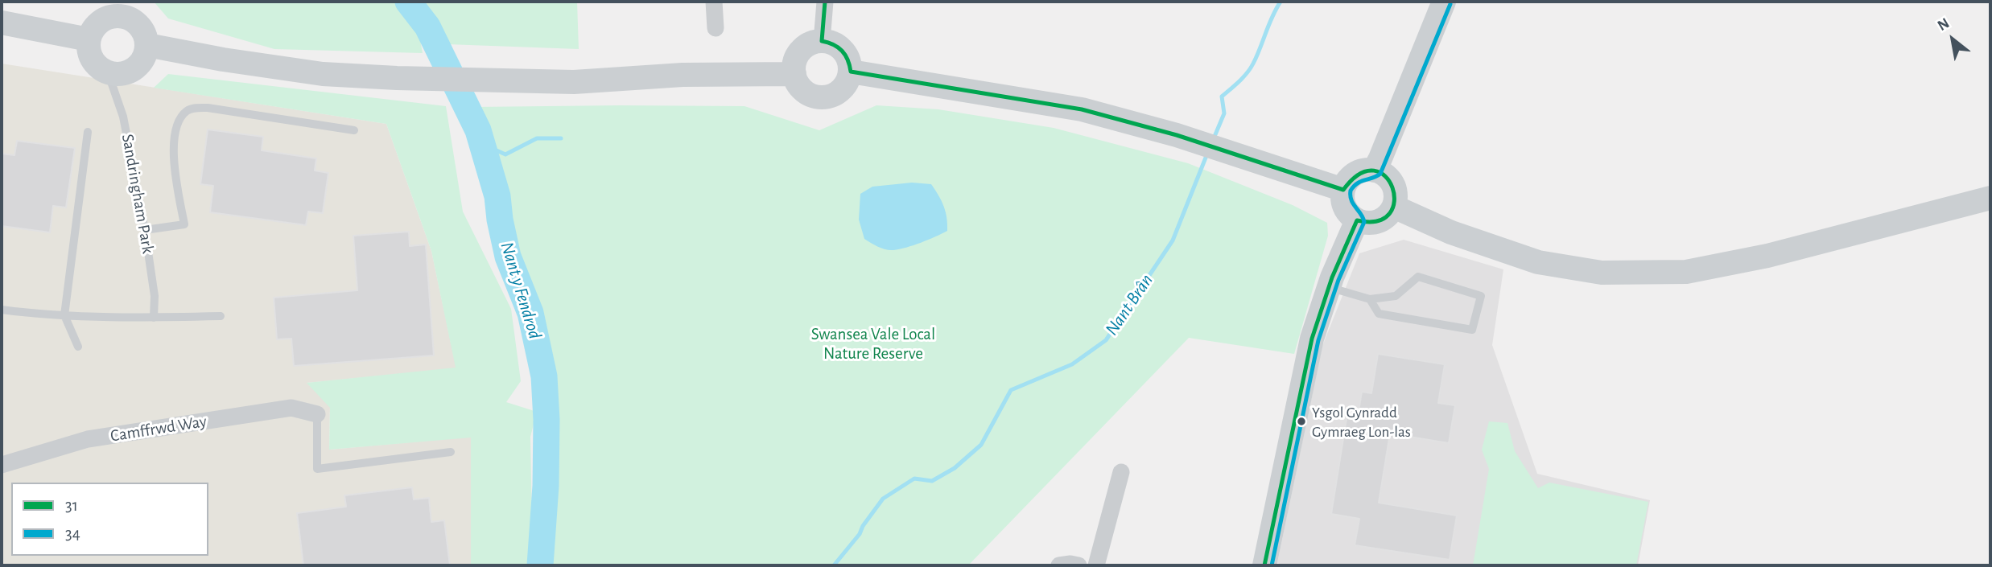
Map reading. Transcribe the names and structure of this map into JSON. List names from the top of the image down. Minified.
{"streets":{"street":["Camffrwd Way"],"lane":["Sandringham Park"]},"water":["Nant y Fendrod","Nant Brân"],"parks":["Swansea Vale Local Nature Reserve"],"places":["Ysgol Gynradd Gymraeg Lon-las"],"lines":["transit line 31","transit line 34"],"legend":["31","34"],"north":"top left"}
